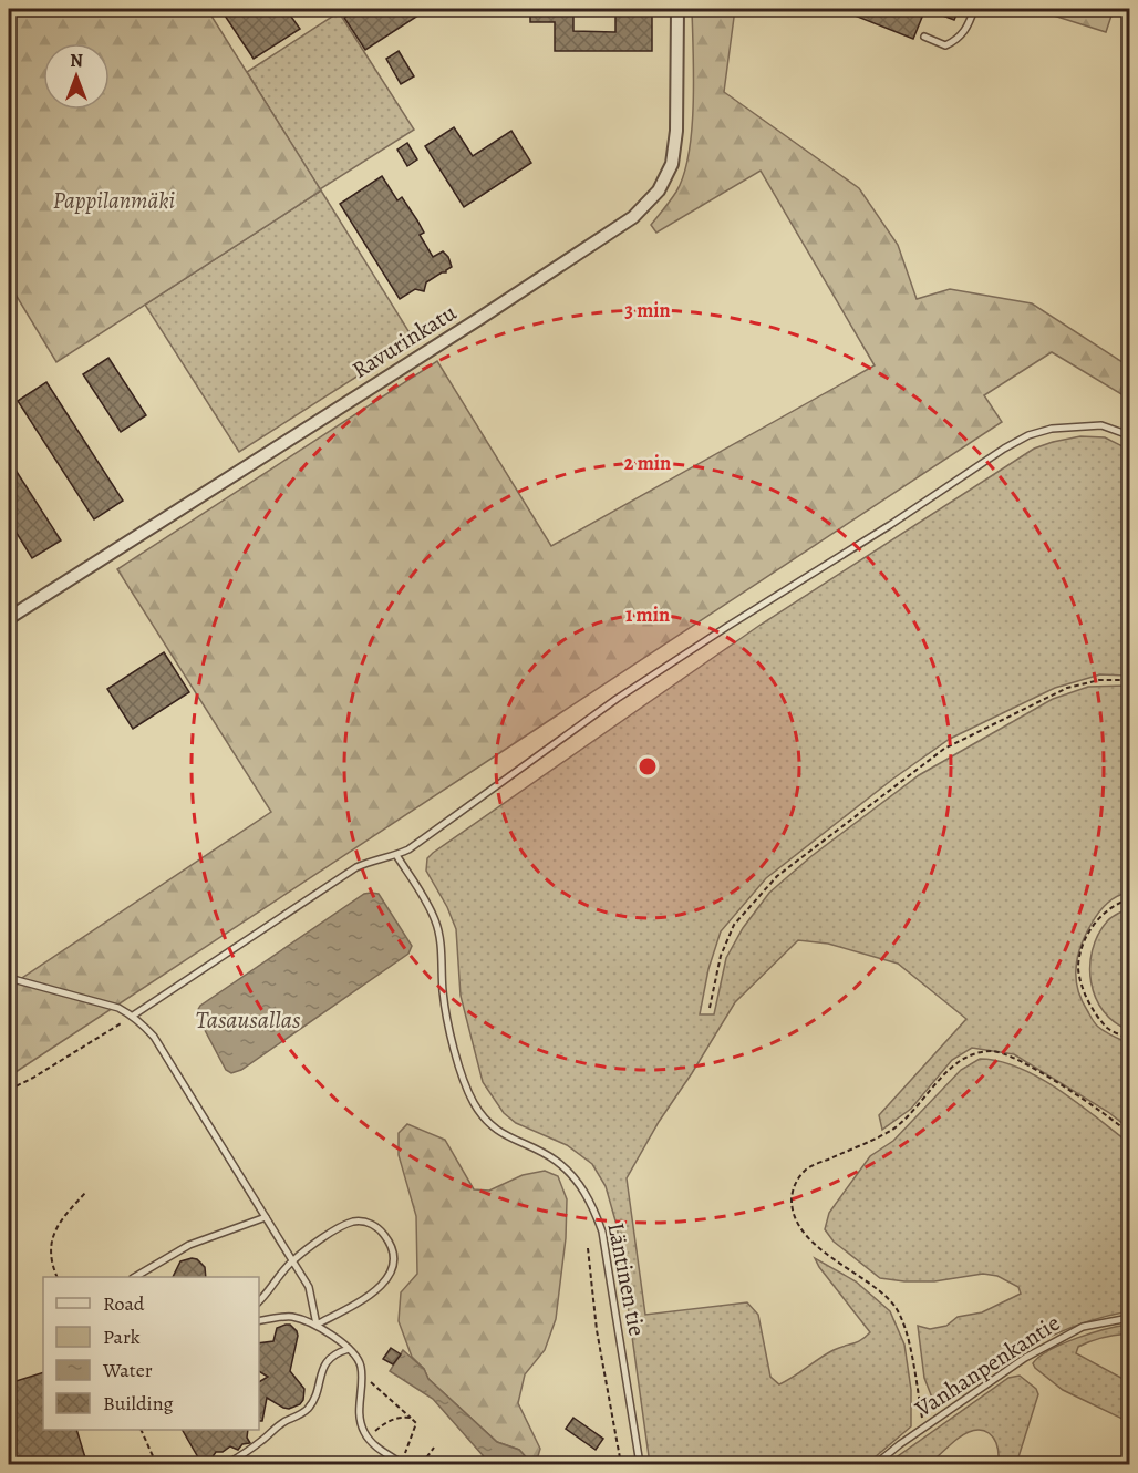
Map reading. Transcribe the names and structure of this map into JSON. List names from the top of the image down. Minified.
{"streets":{"street":["Ravurinkatu"],"lane":["Läntinen tie","Vanhanpenkantie"]},"water":["Tasausallas"],"parks":["Pappilanmäki"],"legend":["Road","Park","Water","Building"],"north":"top","rings":["3 min","2 min","1 min"]}
